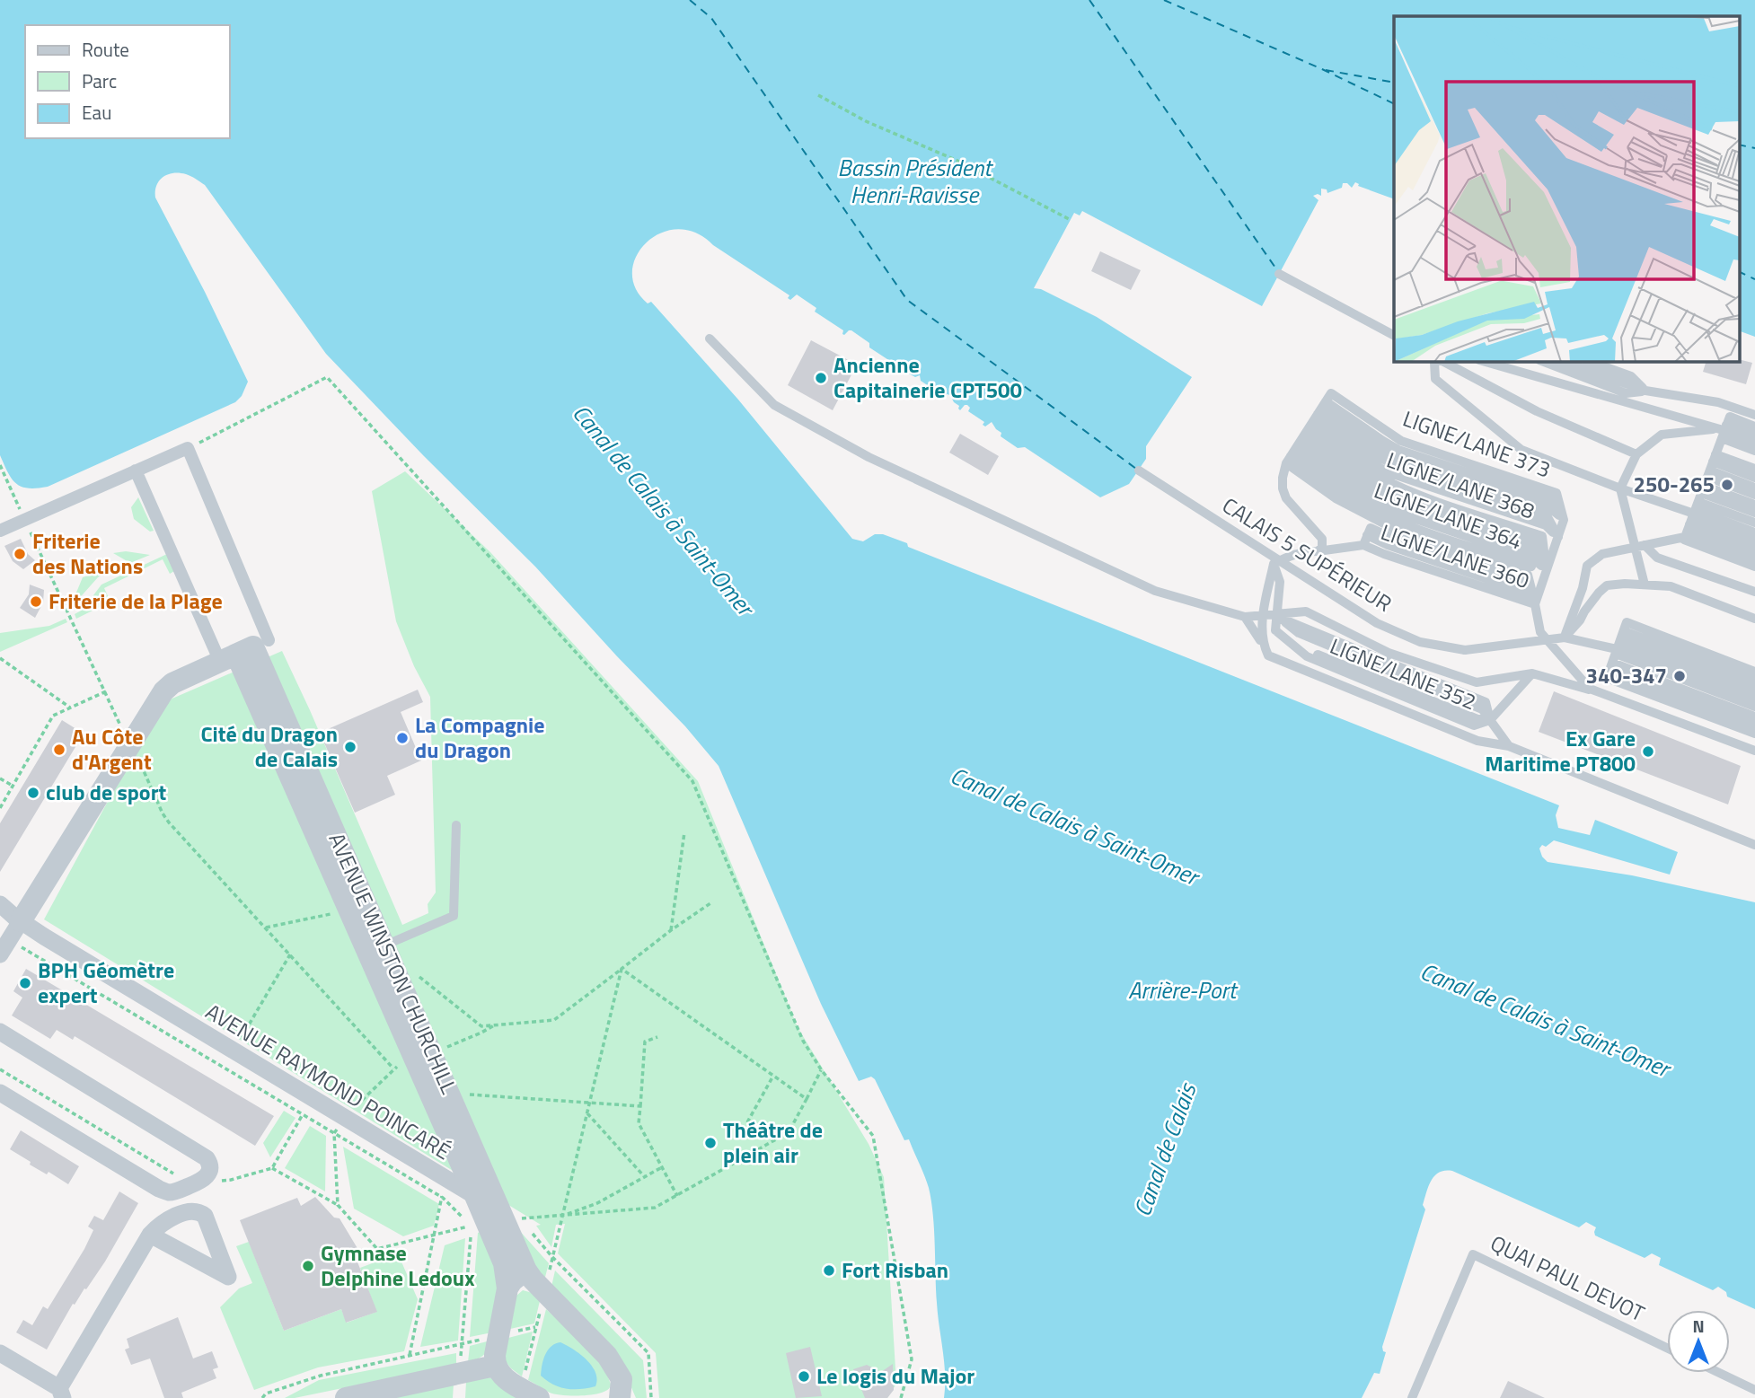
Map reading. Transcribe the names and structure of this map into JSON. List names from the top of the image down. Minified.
{"streets":{"street":["AVENUE WINSTON CHURCHILL","AVENUE RAYMOND POINCARÉ"],"lane":["LIGNE/LANE 373","LIGNE/LANE 364","CALAIS 5 SUPÉRIEUR","LIGNE/LANE 360","LIGNE/LANE 352","QUAI PAUL DEVOT"]},"crossings":[["LIGNE/LANE 373","LIGNE/LANE 364"],["AVENUE WINSTON CHURCHILL","AVENUE RAYMOND POINCARÉ"]],"water":["Bassin Président Henri-Ravisse","Canal de Calais à Saint-Omer","Arrière-Port","Canal de Calais"],"places":["Ancienne Capitainerie CPT500","250-265","Friterie des Nations","Friterie de la Plage","340-347","La Compagnie du Dragon","Cité du Dragon de Calais","Au Côte d'Argent","Ex Gare Maritime PT800","club de sport","BPH Géomètre expert","Théâtre de plein air","Gymnase Delphine Ledoux","Fort Risban","Le logis du Major"],"legend":["Route","Parc","Eau"],"north":"top"}
